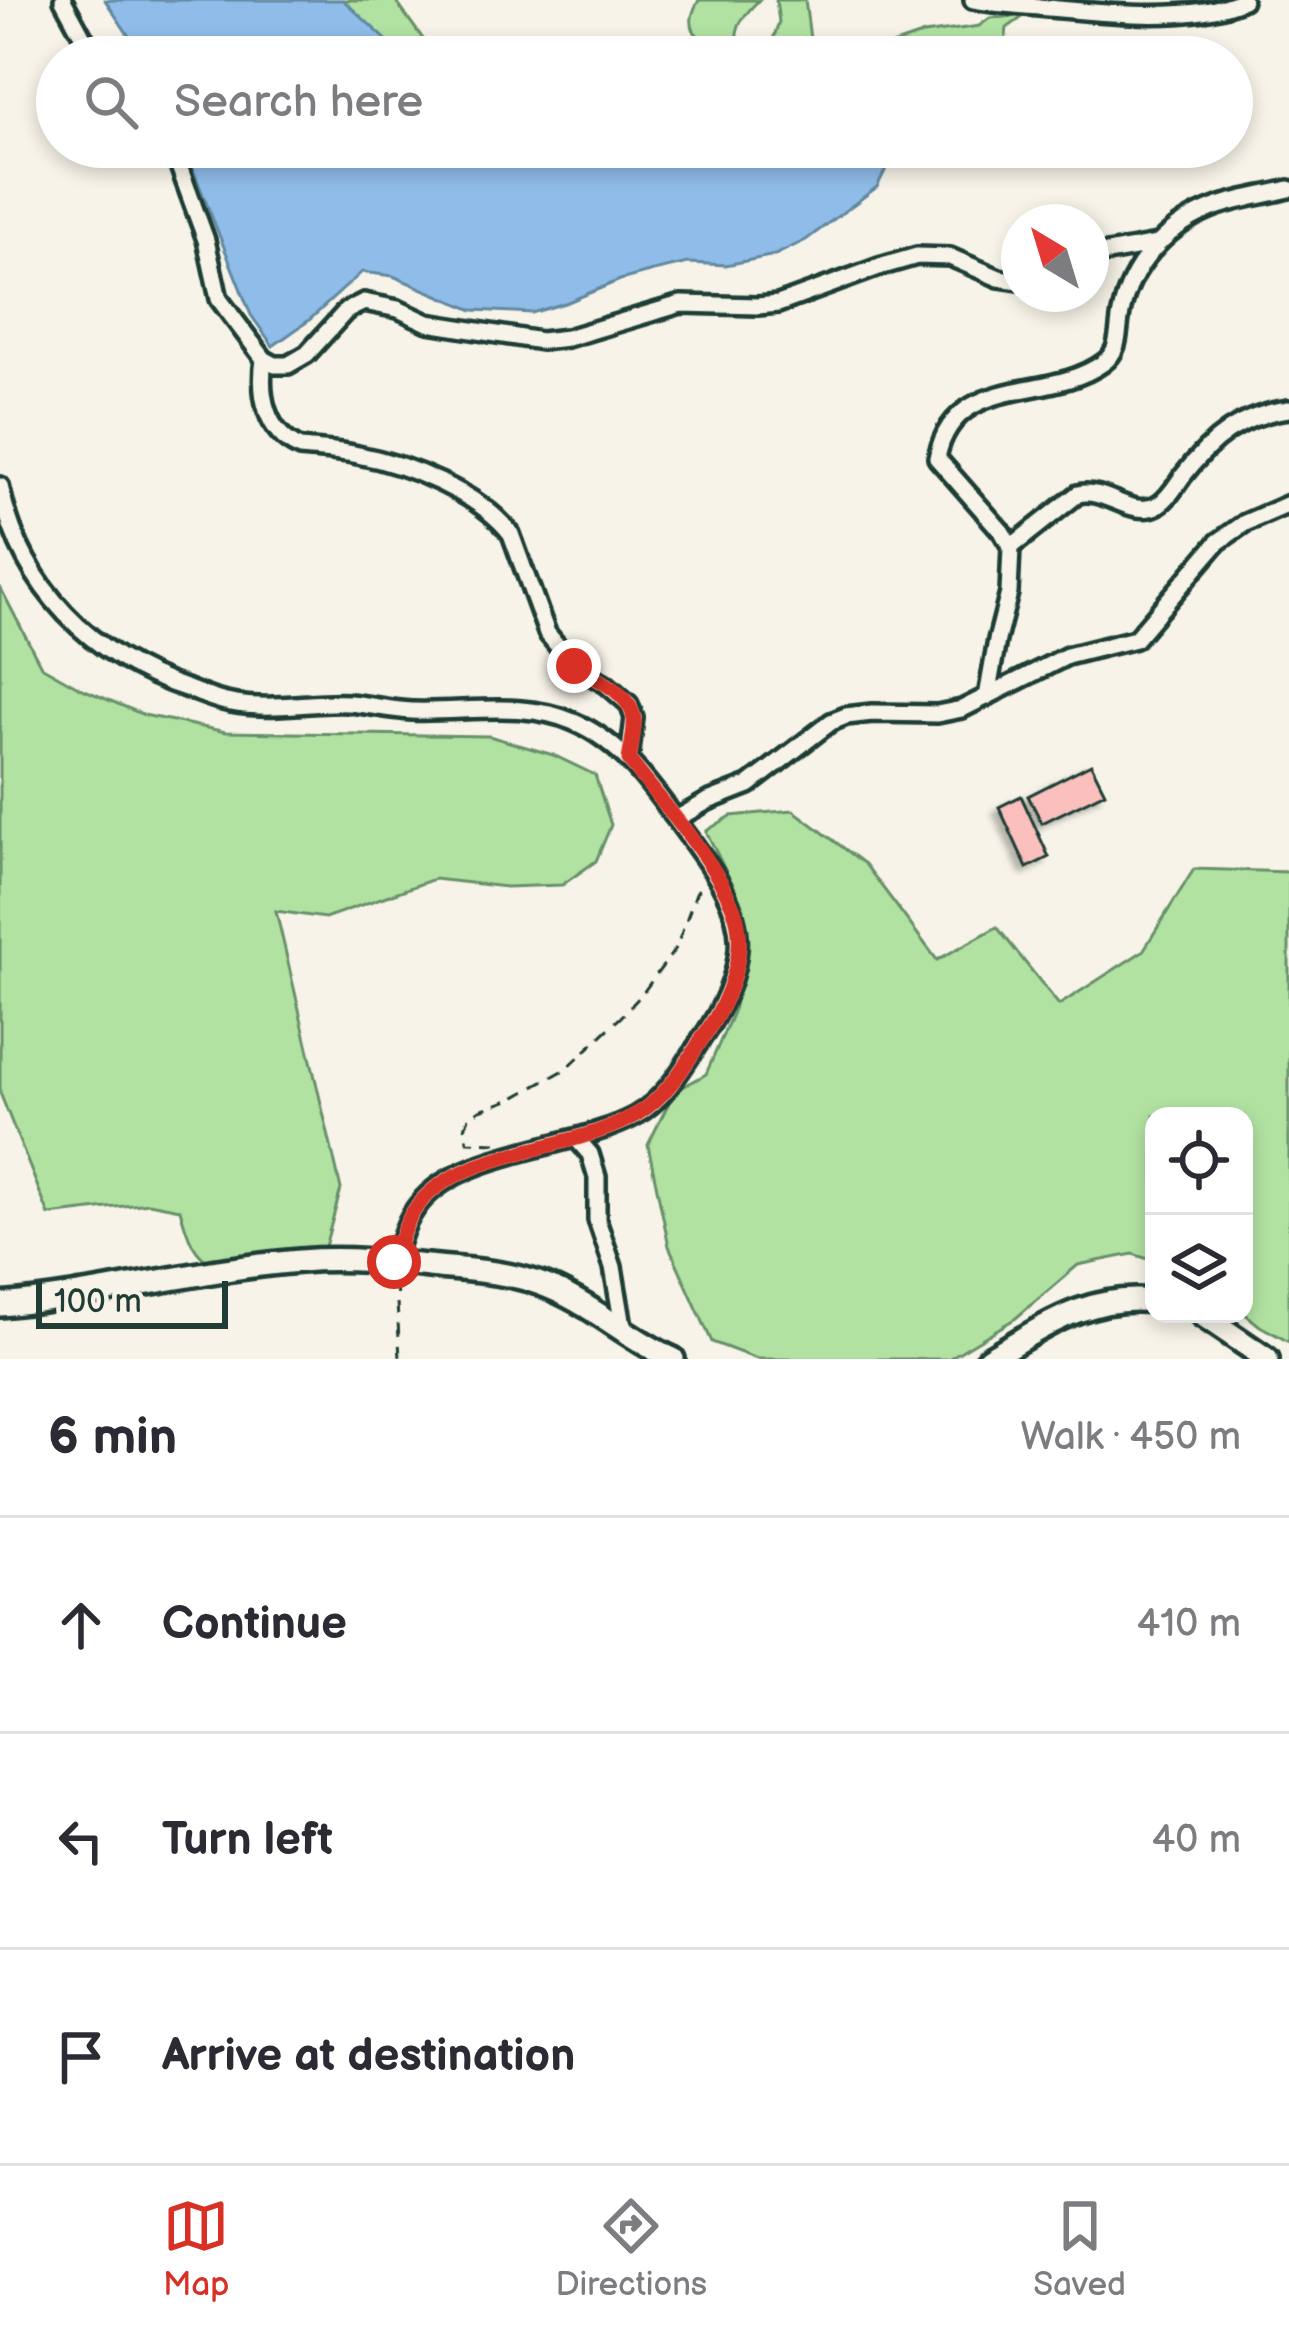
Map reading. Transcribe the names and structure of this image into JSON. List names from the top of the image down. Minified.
{"scale_bar":"100 m","north":"top left","page":{"search":"Search here","scale":"100 m","heading":["6 min","Walk · 450 m"],"list":[["Continue","410 m"],["Turn left","40 m"],"Arrive at destination"],"nav":["Map","Directions","Saved"]}}
